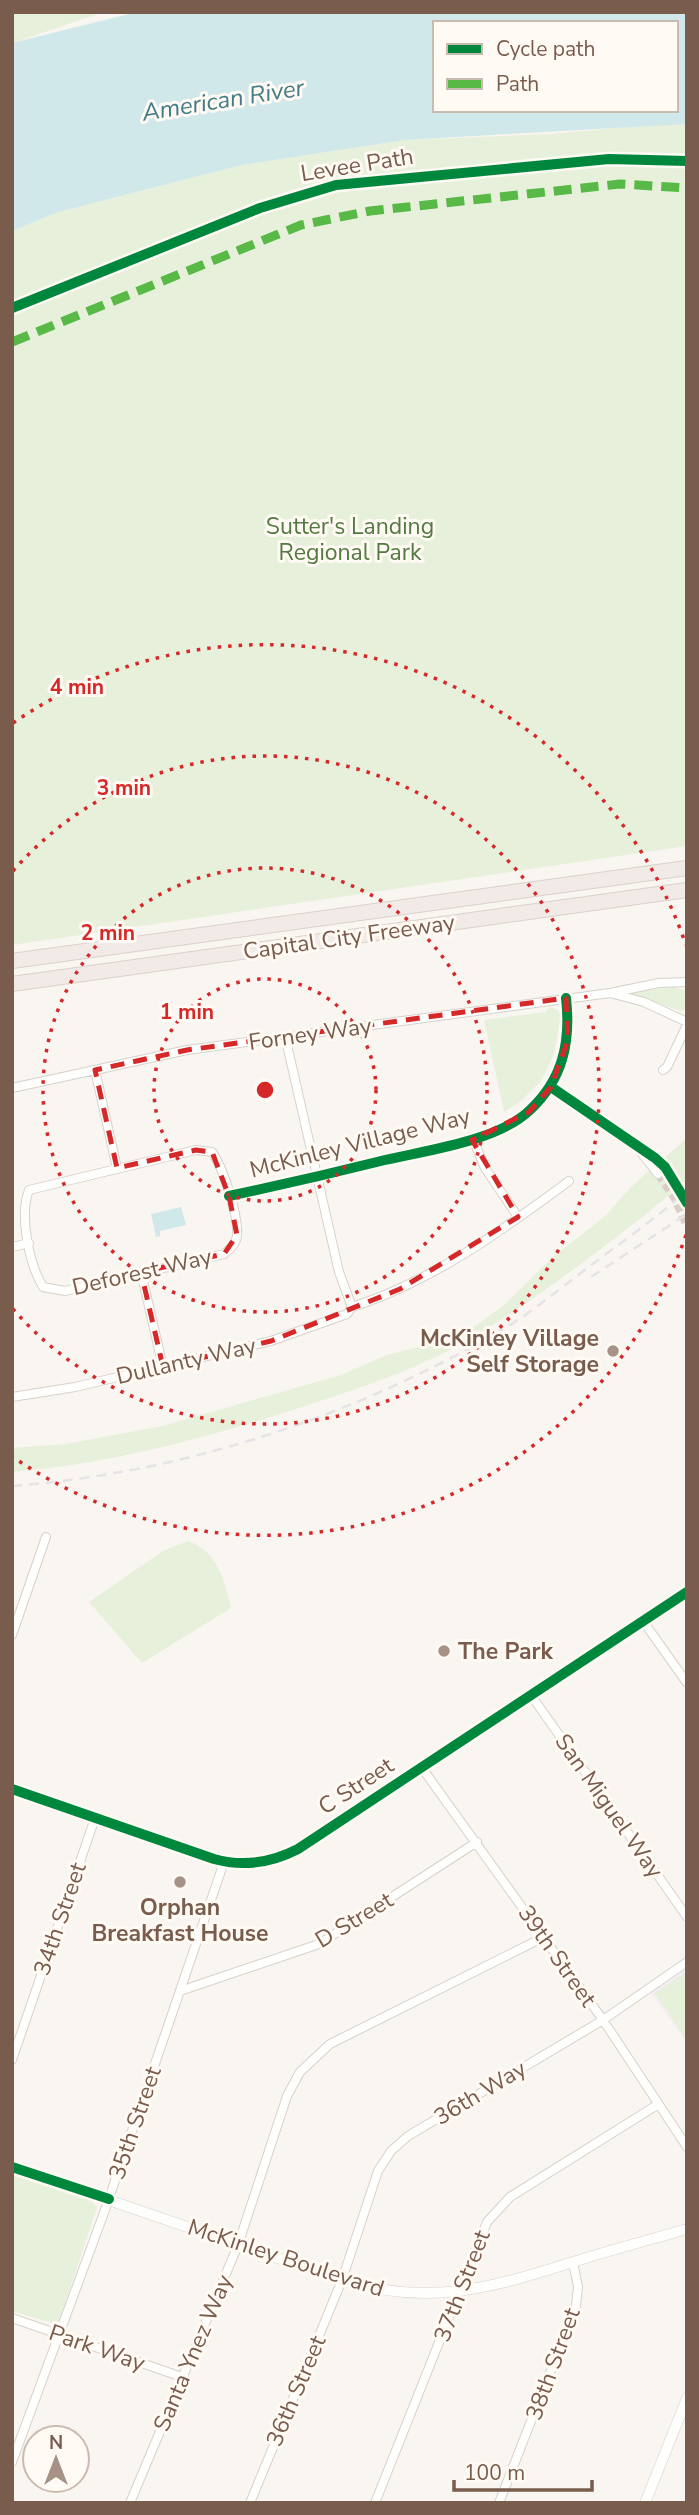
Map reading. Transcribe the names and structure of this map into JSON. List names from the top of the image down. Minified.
{"streets":{"highway":["Capital City Freeway"],"street":["Forney Way","McKinley Village Way","Deforest Way","Dullanty Way","C Street","San Miguel Way","34th Street","D Street","39th Street","36th Way","35th Street","McKinley Boulevard","37th Street","Park Way","Santa Ynez Way","38th Street","36th Street"],"cycle path":["Levee Path"]},"crossings":[["McKinley Village Way","Deforest Way"],["C Street","San Miguel Way"],["C Street","34th Street"],["C Street","39th Street"],["C Street","35th Street"],["D Street","39th Street"],["D Street","35th Street"],["39th Street","36th Way"],["39th Street","37th Street"],["39th Street","Santa Ynez Way"],["36th Way","McKinley Boulevard"],["36th Way","36th Street"],["35th Street","McKinley Boulevard"],["35th Street","Park Way"],["McKinley Boulevard","37th Street"],["McKinley Boulevard","Santa Ynez Way"],["McKinley Boulevard","38th Street"],["McKinley Boulevard","36th Street"],["Park Way","Santa Ynez Way"]],"water":["American River"],"parks":["Sutter's Landing Regional Park"],"places":["McKinley Village Self Storage","The Park","Orphan Breakfast House"],"legend":["Cycle path","Path"],"scale_bar":"100 m","north":"top","rings":["4 min","3 min","2 min","1 min"]}
